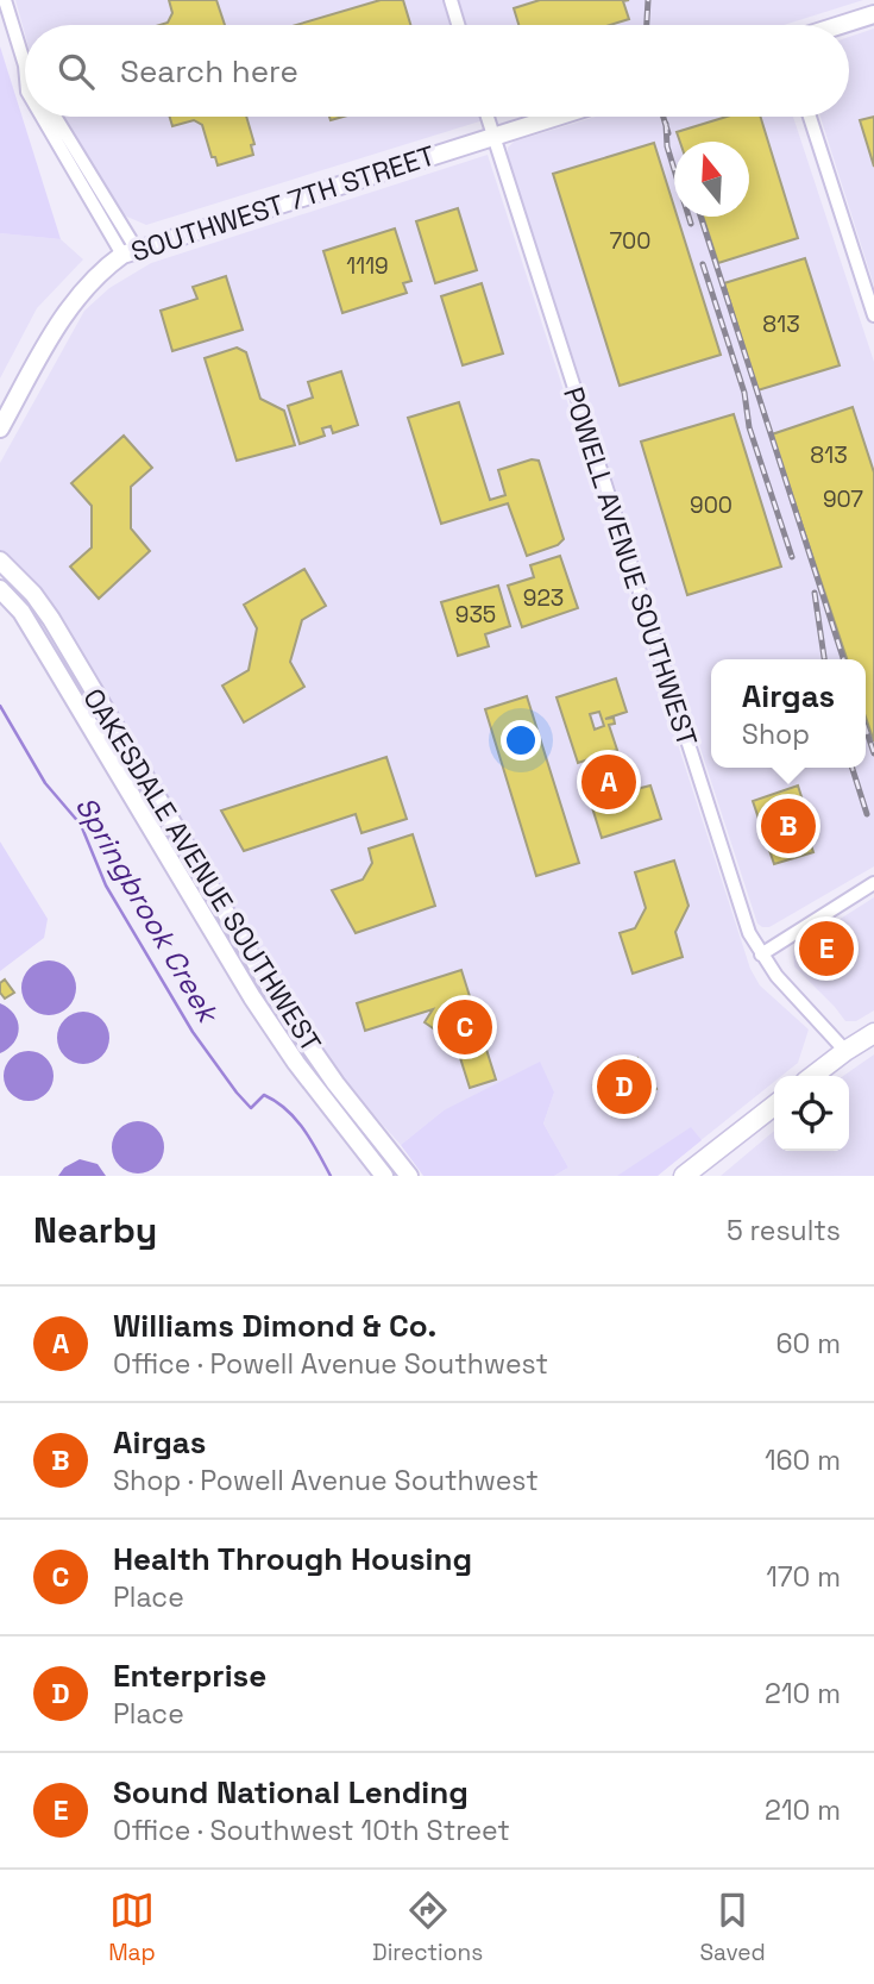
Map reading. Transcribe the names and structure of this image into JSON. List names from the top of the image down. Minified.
{"streets":{"street":["SOUTHWEST 7TH STREET","POWELL AVENUE SOUTHWEST","OAKESDALE AVENUE SOUTHWEST"]},"crossings":[["SOUTHWEST 7TH STREET","POWELL AVENUE SOUTHWEST"]],"water":["Springbrook Creek"],"house_numbers":["700","1119","813","813","907","900","923","935"],"north":"top","page":{"search":"Search here","popup":["Airgas","Shop"],"pins":["A","B","E","C","D"],"heading":["Nearby","5 results"],"list":[{"mark":"A","name":"Williams Dimond & Co.","note":"Office · Powell Avenue Southwest","value":"60 m"},{"mark":"B","name":"Airgas","note":"Shop · Powell Avenue Southwest","value":"160 m"},{"mark":"C","name":"Health Through Housing","note":"Place","value":"170 m"},{"mark":"D","name":"Enterprise","note":"Place","value":"210 m"},{"mark":"E","name":"Sound National Lending","note":"Office · Southwest 10th Street","value":"210 m"}],"nav":["Map","Directions","Saved"]}}
